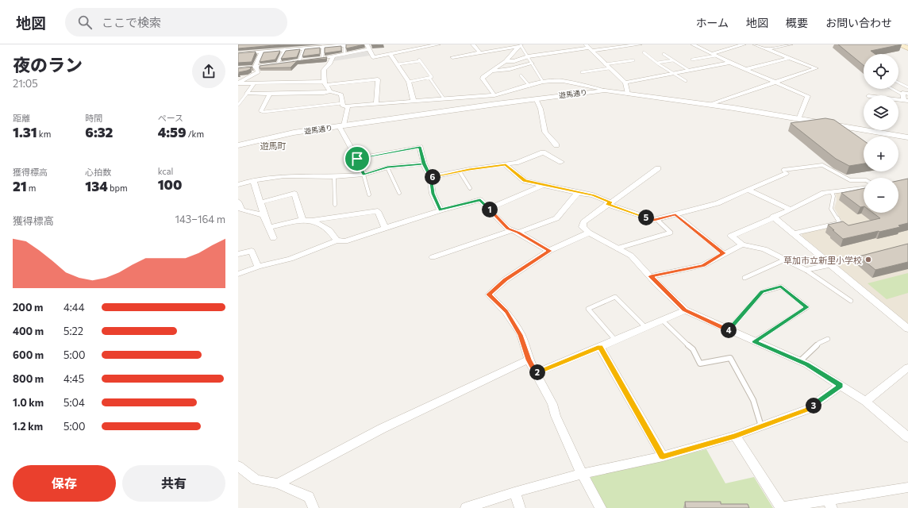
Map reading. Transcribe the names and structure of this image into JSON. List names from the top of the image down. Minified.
{"streets":{"street":["遊馬通り"]},"districts":["遊馬町"],"places":["草加市立新里小学校"],"page":{"header":"地図","search":"ここで検索","nav":["ホーム","地図","概要","お問い合わせ"],"heading":["夜のラン","21:05"],"map_buttons":["+","−"],"stats":[["距離","1.31 km"],["時間","6:32"],["ペース","4:59 /km"],["獲得標高","21 m"],["心拍数","134 bpm"],["kcal","100"]],"pins":["6","1","5","4","2","3"],"chart":["獲得標高","143–164 m"],"list":[{"name":"200 m","note":"4:44"},{"name":"400 m","note":"5:22"},{"name":"600 m","note":"5:00"},{"name":"800 m","note":"4:45"},{"name":"1.0 km","note":"5:04"},{"name":"1.2 km","note":"5:00"}],"buttons":["保存","共有"]}}
